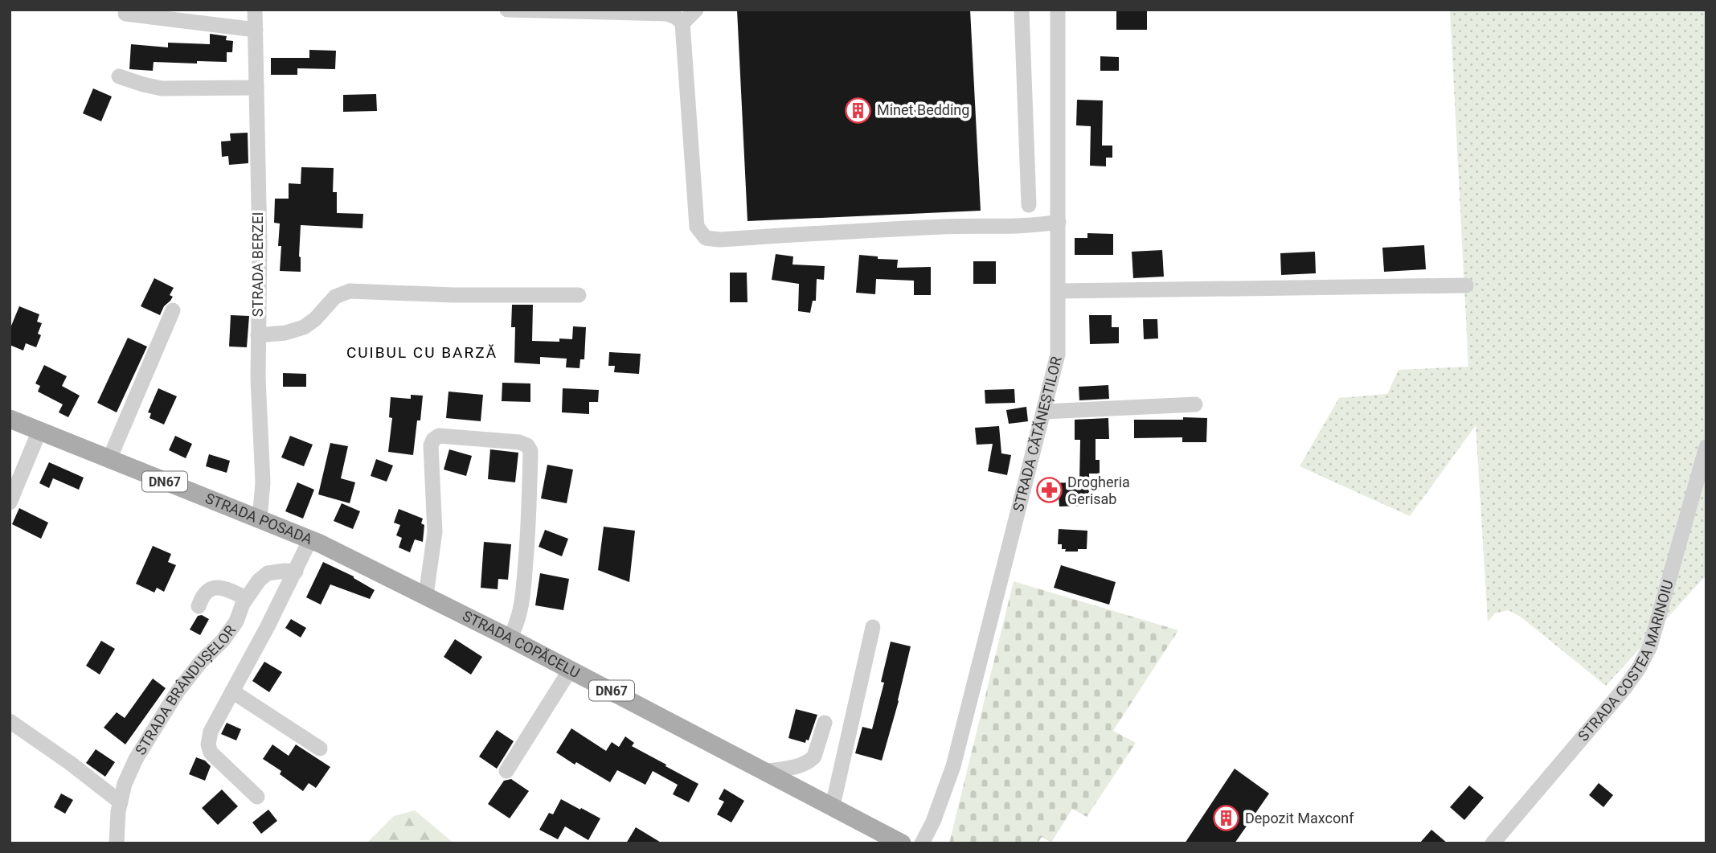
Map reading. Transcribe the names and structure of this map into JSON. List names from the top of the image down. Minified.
{"streets":{"main road":["DN67","STRADA POSADA","STRADA COPĂCELU"],"street":["STRADA BERZEI","STRADA CĂTĂNEȘTILOR","STRADA COSTEA MARINOIU","STRADA BRÂNDUȘELOR"]},"crossings":[["STRADA BERZEI","STRADA POSADA"],["STRADA POSADA","STRADA COPĂCELU"]],"districts":["CUIBUL CU BARZĂ"],"places":{"building":["Minet Bedding","Depozit Maxconf"],"pharmacy":["Drogheria Gerisab"]}}
